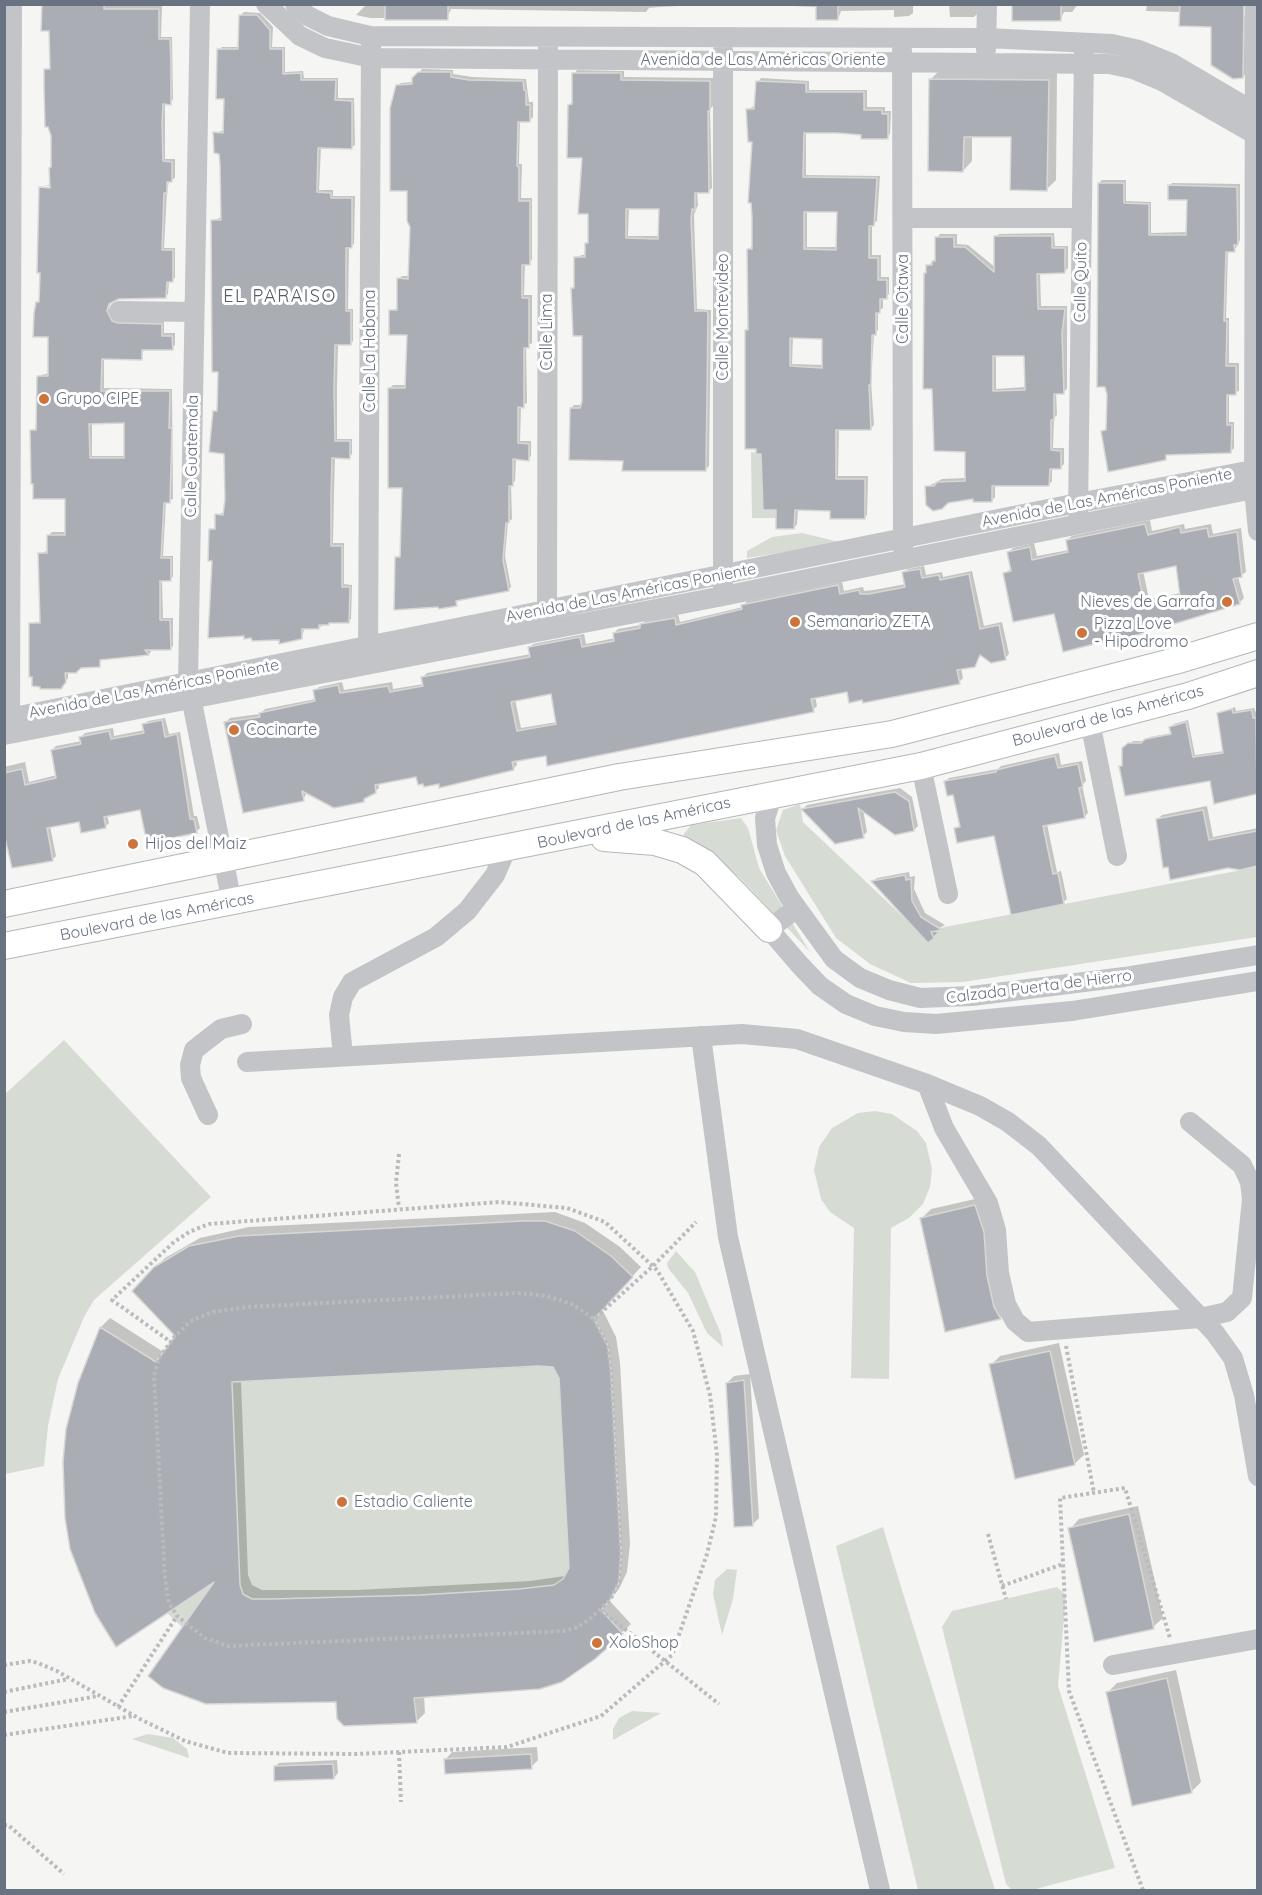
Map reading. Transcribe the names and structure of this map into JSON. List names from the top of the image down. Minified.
{"streets":{"main road":["Boulevard de las Américas"],"street":["Avenida de Las Américas Oriente","Calle Quito","Calle Otawa","Calle Montevideo","Calle Lima","Calle La Habana","Calle Guatemala","Avenida de Las Américas Poniente","Calzada Puerta de Hierro"]},"crossings":[["Avenida de Las Américas Oriente","Calle Quito"],["Avenida de Las Américas Oriente","Calle Otawa"],["Avenida de Las Américas Oriente","Calle Montevideo"],["Avenida de Las Américas Oriente","Calle Lima"],["Avenida de Las Américas Oriente","Calle La Habana"],["Calle Quito","Avenida de Las Américas Poniente"],["Calle Otawa","Avenida de Las Américas Poniente"],["Calle Montevideo","Avenida de Las Américas Poniente"],["Calle Lima","Avenida de Las Américas Poniente"],["Calle La Habana","Avenida de Las Américas Poniente"],["Calle Guatemala","Avenida de Las Américas Poniente"],["Calle Guatemala","Boulevard de las Américas"],["Boulevard de las Américas","Calzada Puerta de Hierro"]],"districts":["EL PARAISO"],"places":["Grupo CIPE","Nieves de Garrafa","Semanario ZETA","Pizza Love - Hipodromo","Cocinarte","Hijos del Maiz","Estadio Caliente","XoloShop"]}
